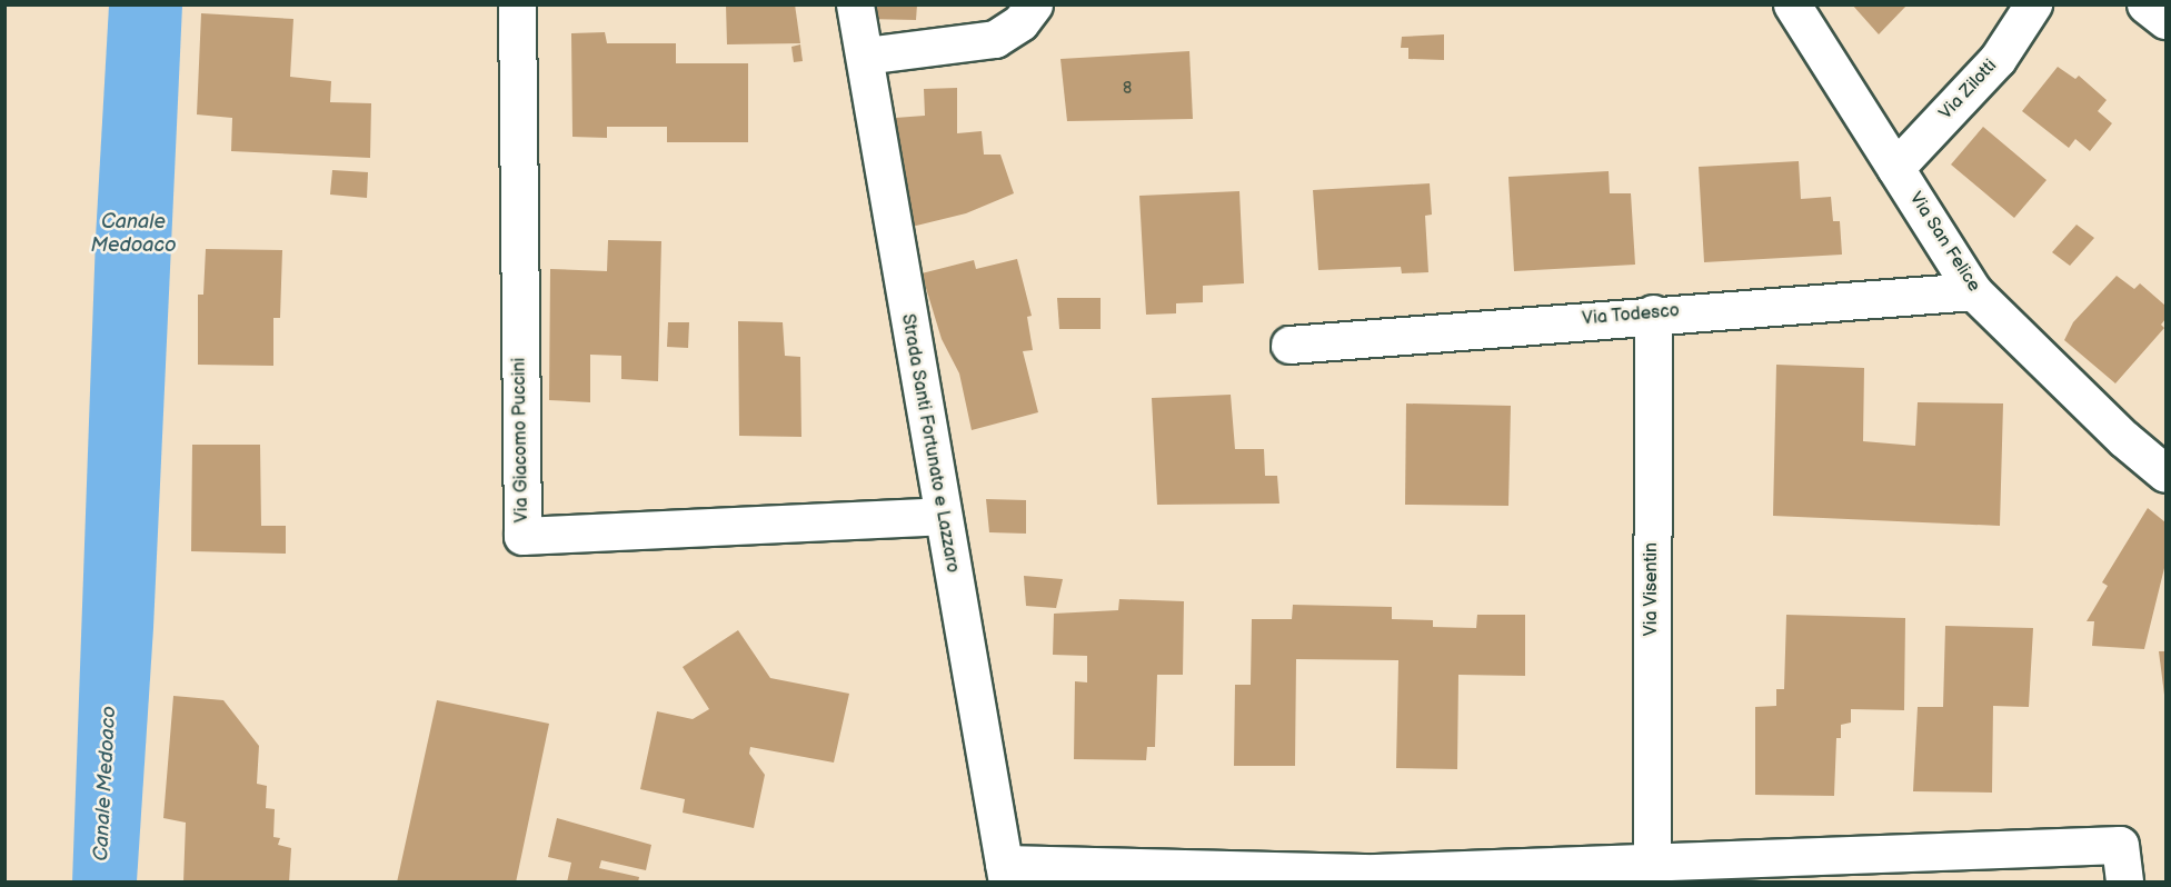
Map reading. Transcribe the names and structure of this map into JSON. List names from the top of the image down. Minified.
{"streets":{"street":["Via Zilotti","Via San Felice","Via Todesco","Via Giacomo Puccini","Strada Santi Fortunato e Lazzaro","Via Visentin"]},"crossings":[["Via Zilotti","Via San Felice"],["Via San Felice","Via Todesco"],["Via Todesco","Via Visentin"],["Via Giacomo Puccini","Strada Santi Fortunato e Lazzaro"]],"water":["Canale Medoaco"],"house_numbers":["8"]}
